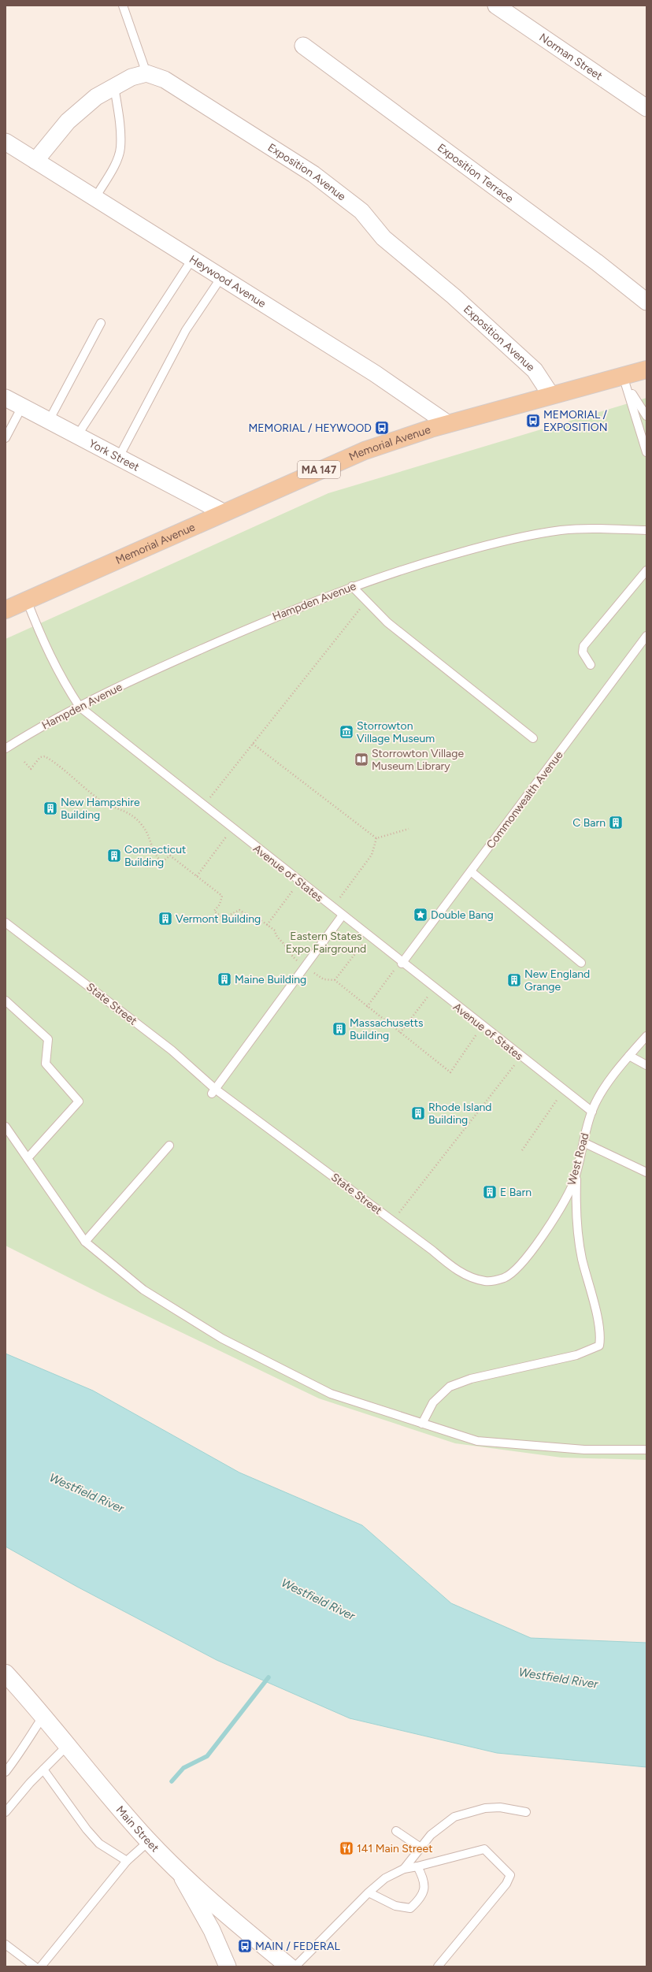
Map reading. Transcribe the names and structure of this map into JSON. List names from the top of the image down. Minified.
{"streets":{"main road":["Memorial Avenue","MA 147","Main Street"],"street":["Norman Street","Exposition Avenue","Exposition Terrace","Heywood Avenue","York Street"],"lane":["Hampden Avenue","Commonwealth Avenue","Avenue of States","State Street","West Road"]},"crossings":[["Exposition Avenue","Memorial Avenue"],["Heywood Avenue","Memorial Avenue"],["Memorial Avenue","York Street"],["Memorial Avenue","Avenue of States"],["Hampden Avenue","Avenue of States"],["Commonwealth Avenue","Avenue of States"],["Avenue of States","West Road"],["State Street","West Road"]],"water":["Westfield River"],"parks":["Eastern States Expo Fairground"],"places":{"bus stop":["MEMORIAL / EXPOSITION","MEMORIAL / HEYWOOD","MAIN / FEDERAL"],"museum":["Storrowton Village Museum"],"library":["Storrowton Village Museum Library"],"building":["New Hampshire Building","C Barn","Connecticut Building","Vermont Building","Maine Building","New England Grange","Massachusetts Building","Rhode Island Building","E Barn"],"place":["Double Bang"],"restaurant":["141 Main Street"]}}
